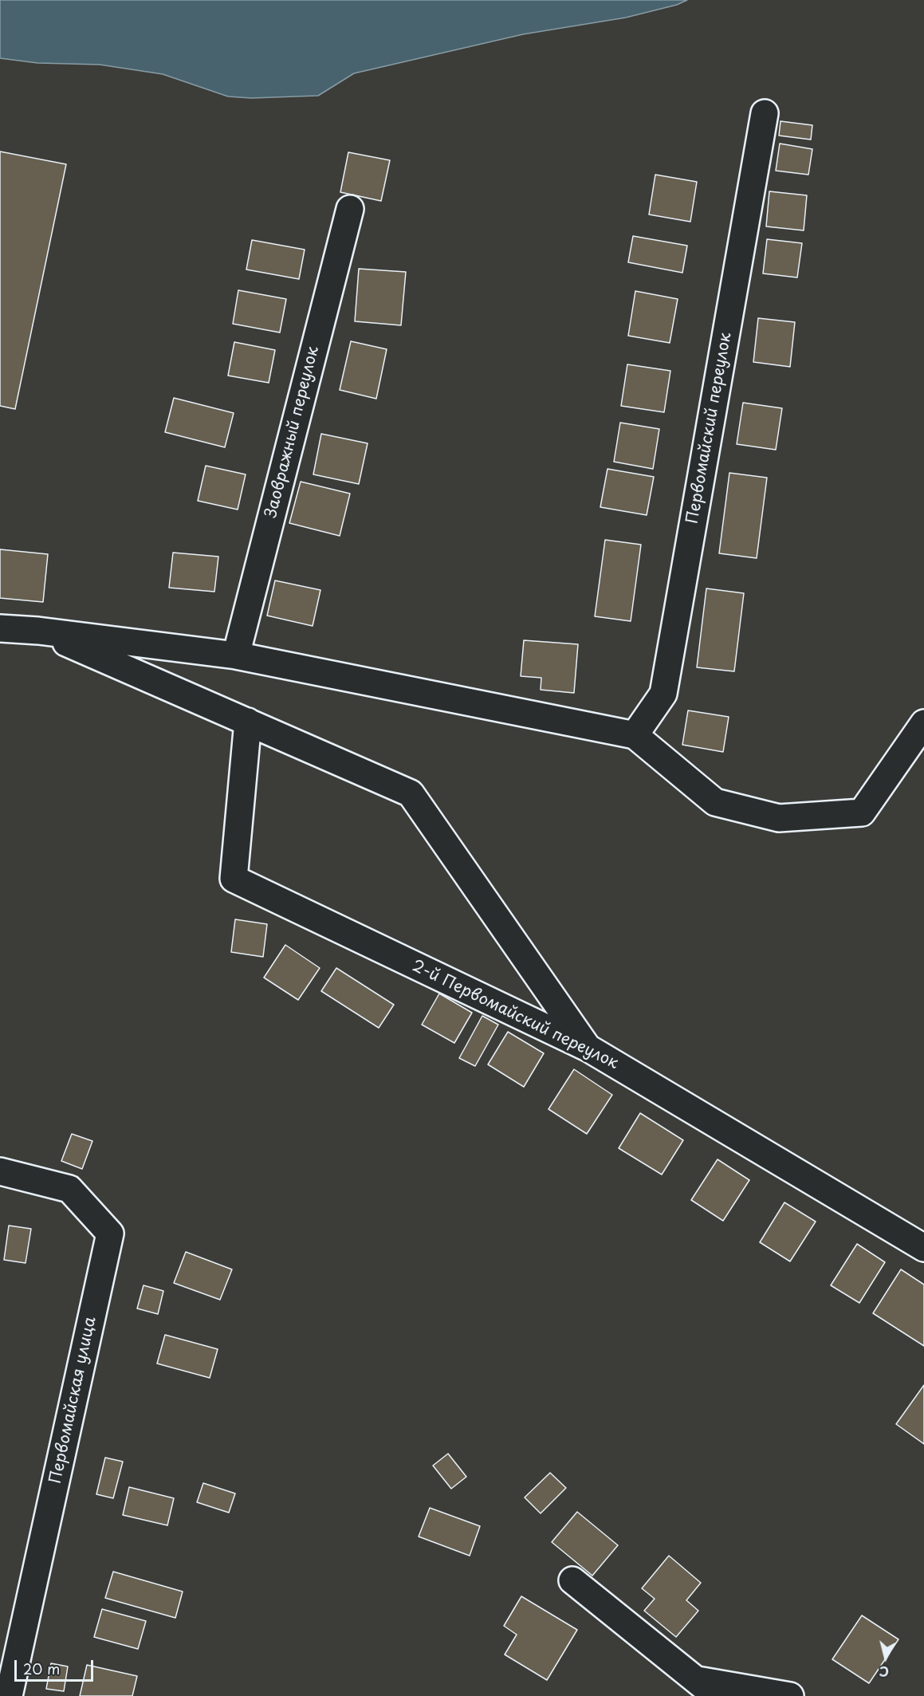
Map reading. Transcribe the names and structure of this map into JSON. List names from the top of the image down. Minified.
{"streets":{"street":["Первомайский переулок","Заовражный переулок","2-й Первомайский переулок","Первомайская улица"]},"scale_bar":"20 m","north":"bottom"}
